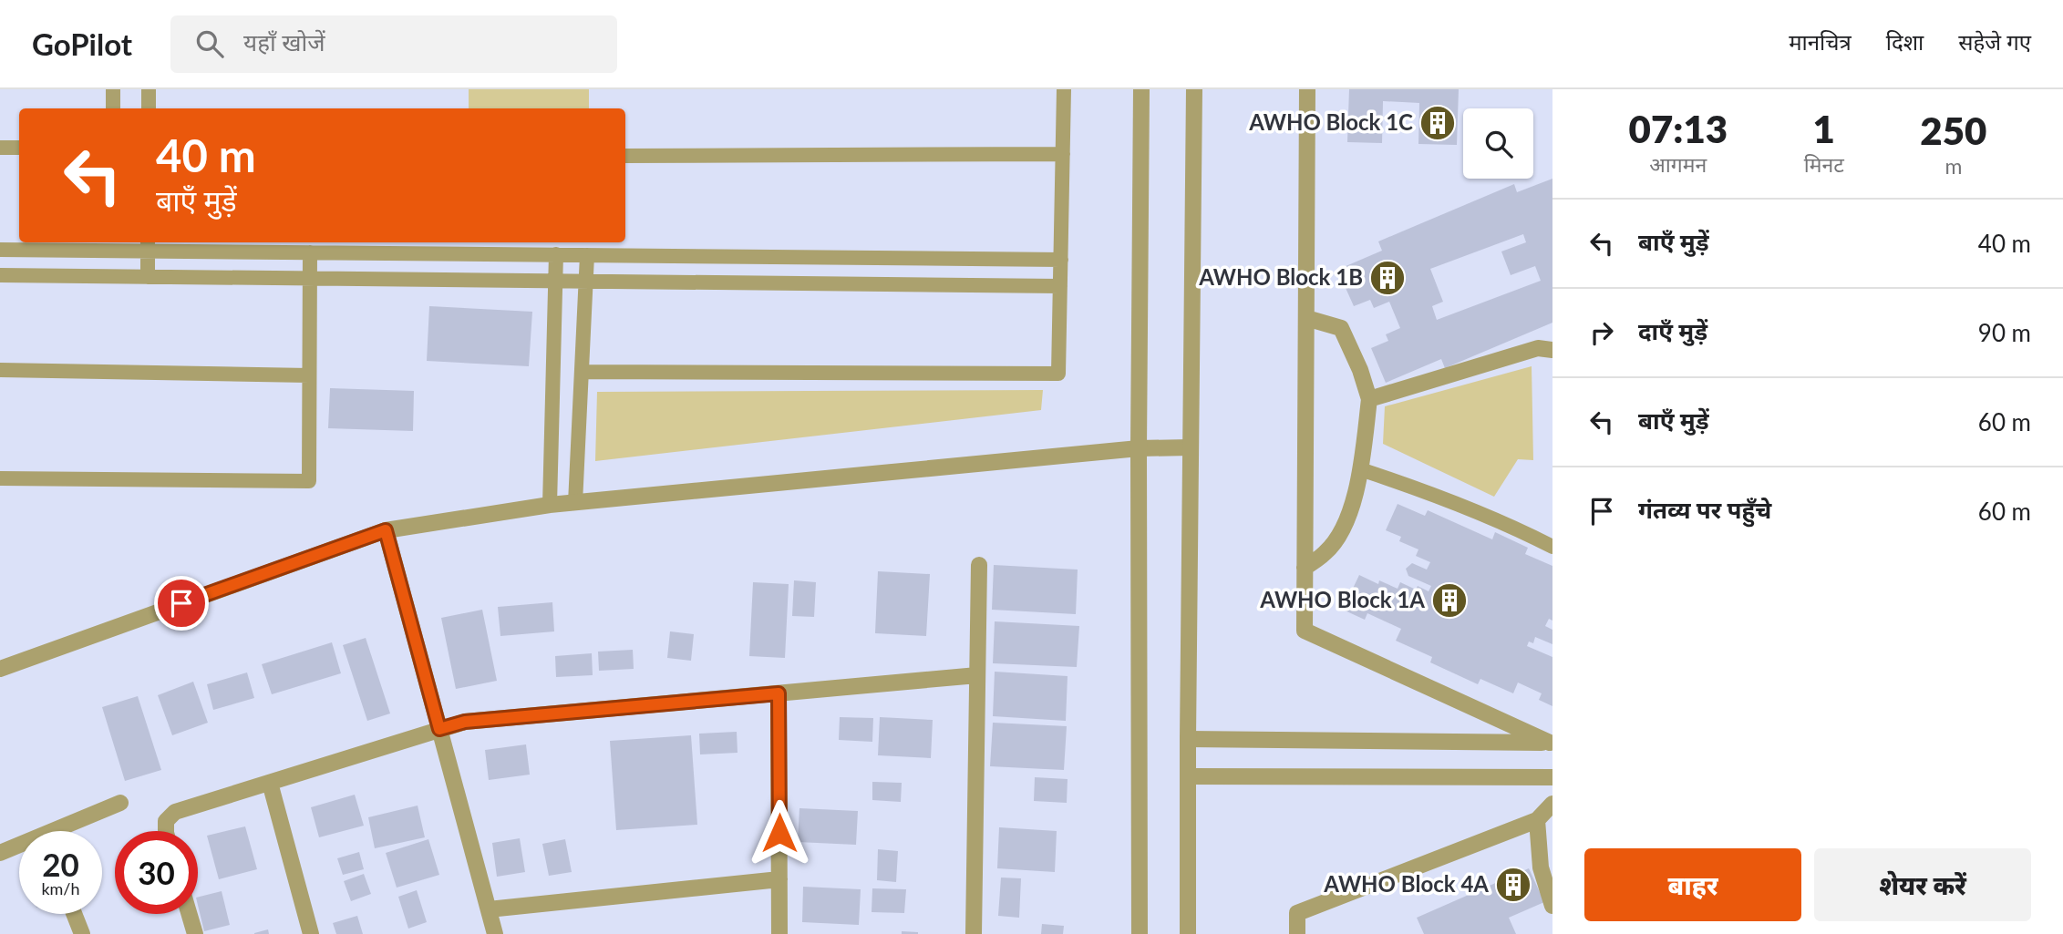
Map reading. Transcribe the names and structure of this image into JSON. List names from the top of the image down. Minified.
{"places":{"building":["AWHO Block 1C","AWHO Block 1B","AWHO Block 1A","AWHO Block 4A"]},"page":{"header":"GoPilot","search":"यहाँ खोजें","nav":["मानचित्र","दिशा","सहेजे गए"],"eta":["07:13","आगमन","1","मिनट","250","m"],"turn":["40 m","बाएँ मुड़ें"],"list":[{"name":"बाएँ मुड़ें","value":"40 m"},{"name":"दाएँ मुड़ें","value":"90 m"},{"name":"बाएँ मुड़ें","value":"60 m"},{"name":"गंतव्य पर पहुँचे","value":"60 m"}],"speed":"20 km/h","limit":"30","buttons":["बाहर","शेयर करें"]}}
